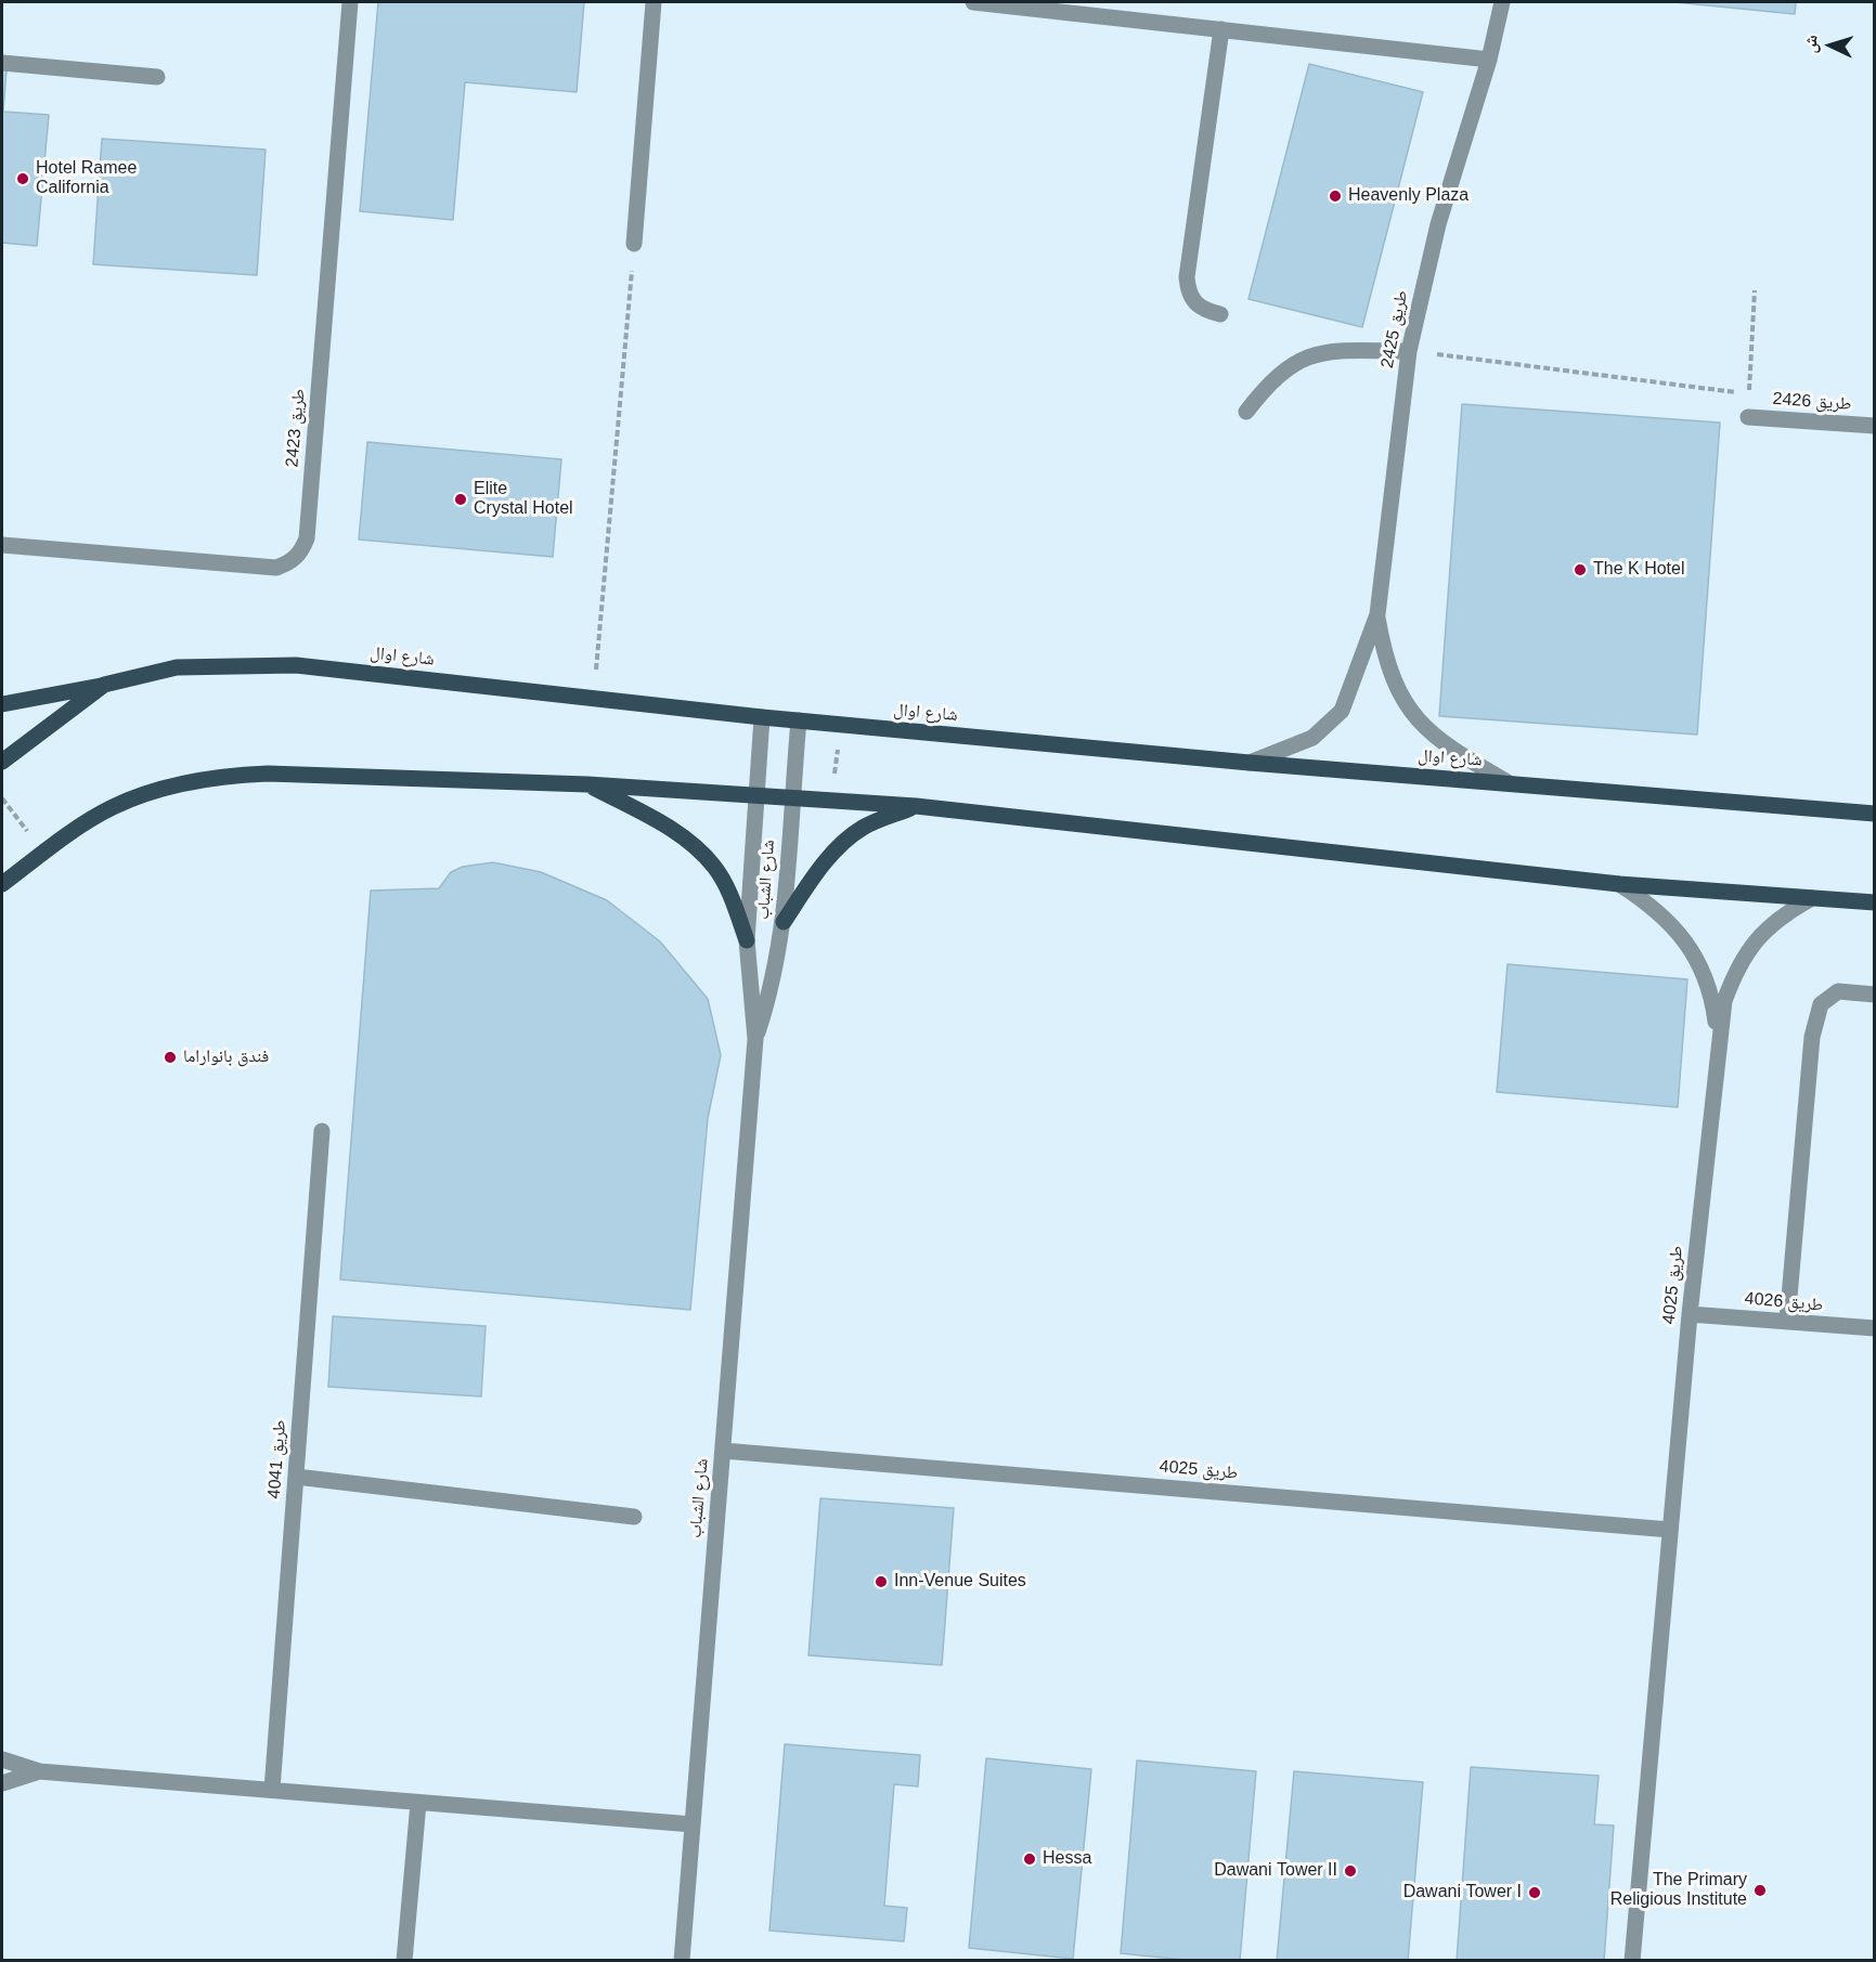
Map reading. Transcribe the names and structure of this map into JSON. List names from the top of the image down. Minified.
{"streets":{"main road":["شارع اوال"],"street":["طريق 2425","طريق 2426","طريق 2423","شارع الشباب","طريق 4025","طريق 4026","طريق 4041"]},"crossings":[["طريق 2425","شارع اوال"],["شارع اوال","شارع الشباب"],["شارع الشباب","طريق 4025"],["طريق 4025","طريق 4026"]],"places":["Hotel Ramee California","Heavenly Plaza","Elite Crystal Hotel","The K Hotel","فندق بانواراما","Inn-Venue Suites","Hessa","Dawani Tower II","The Primary Religious Institute","Dawani Tower I"],"north":"left"}
